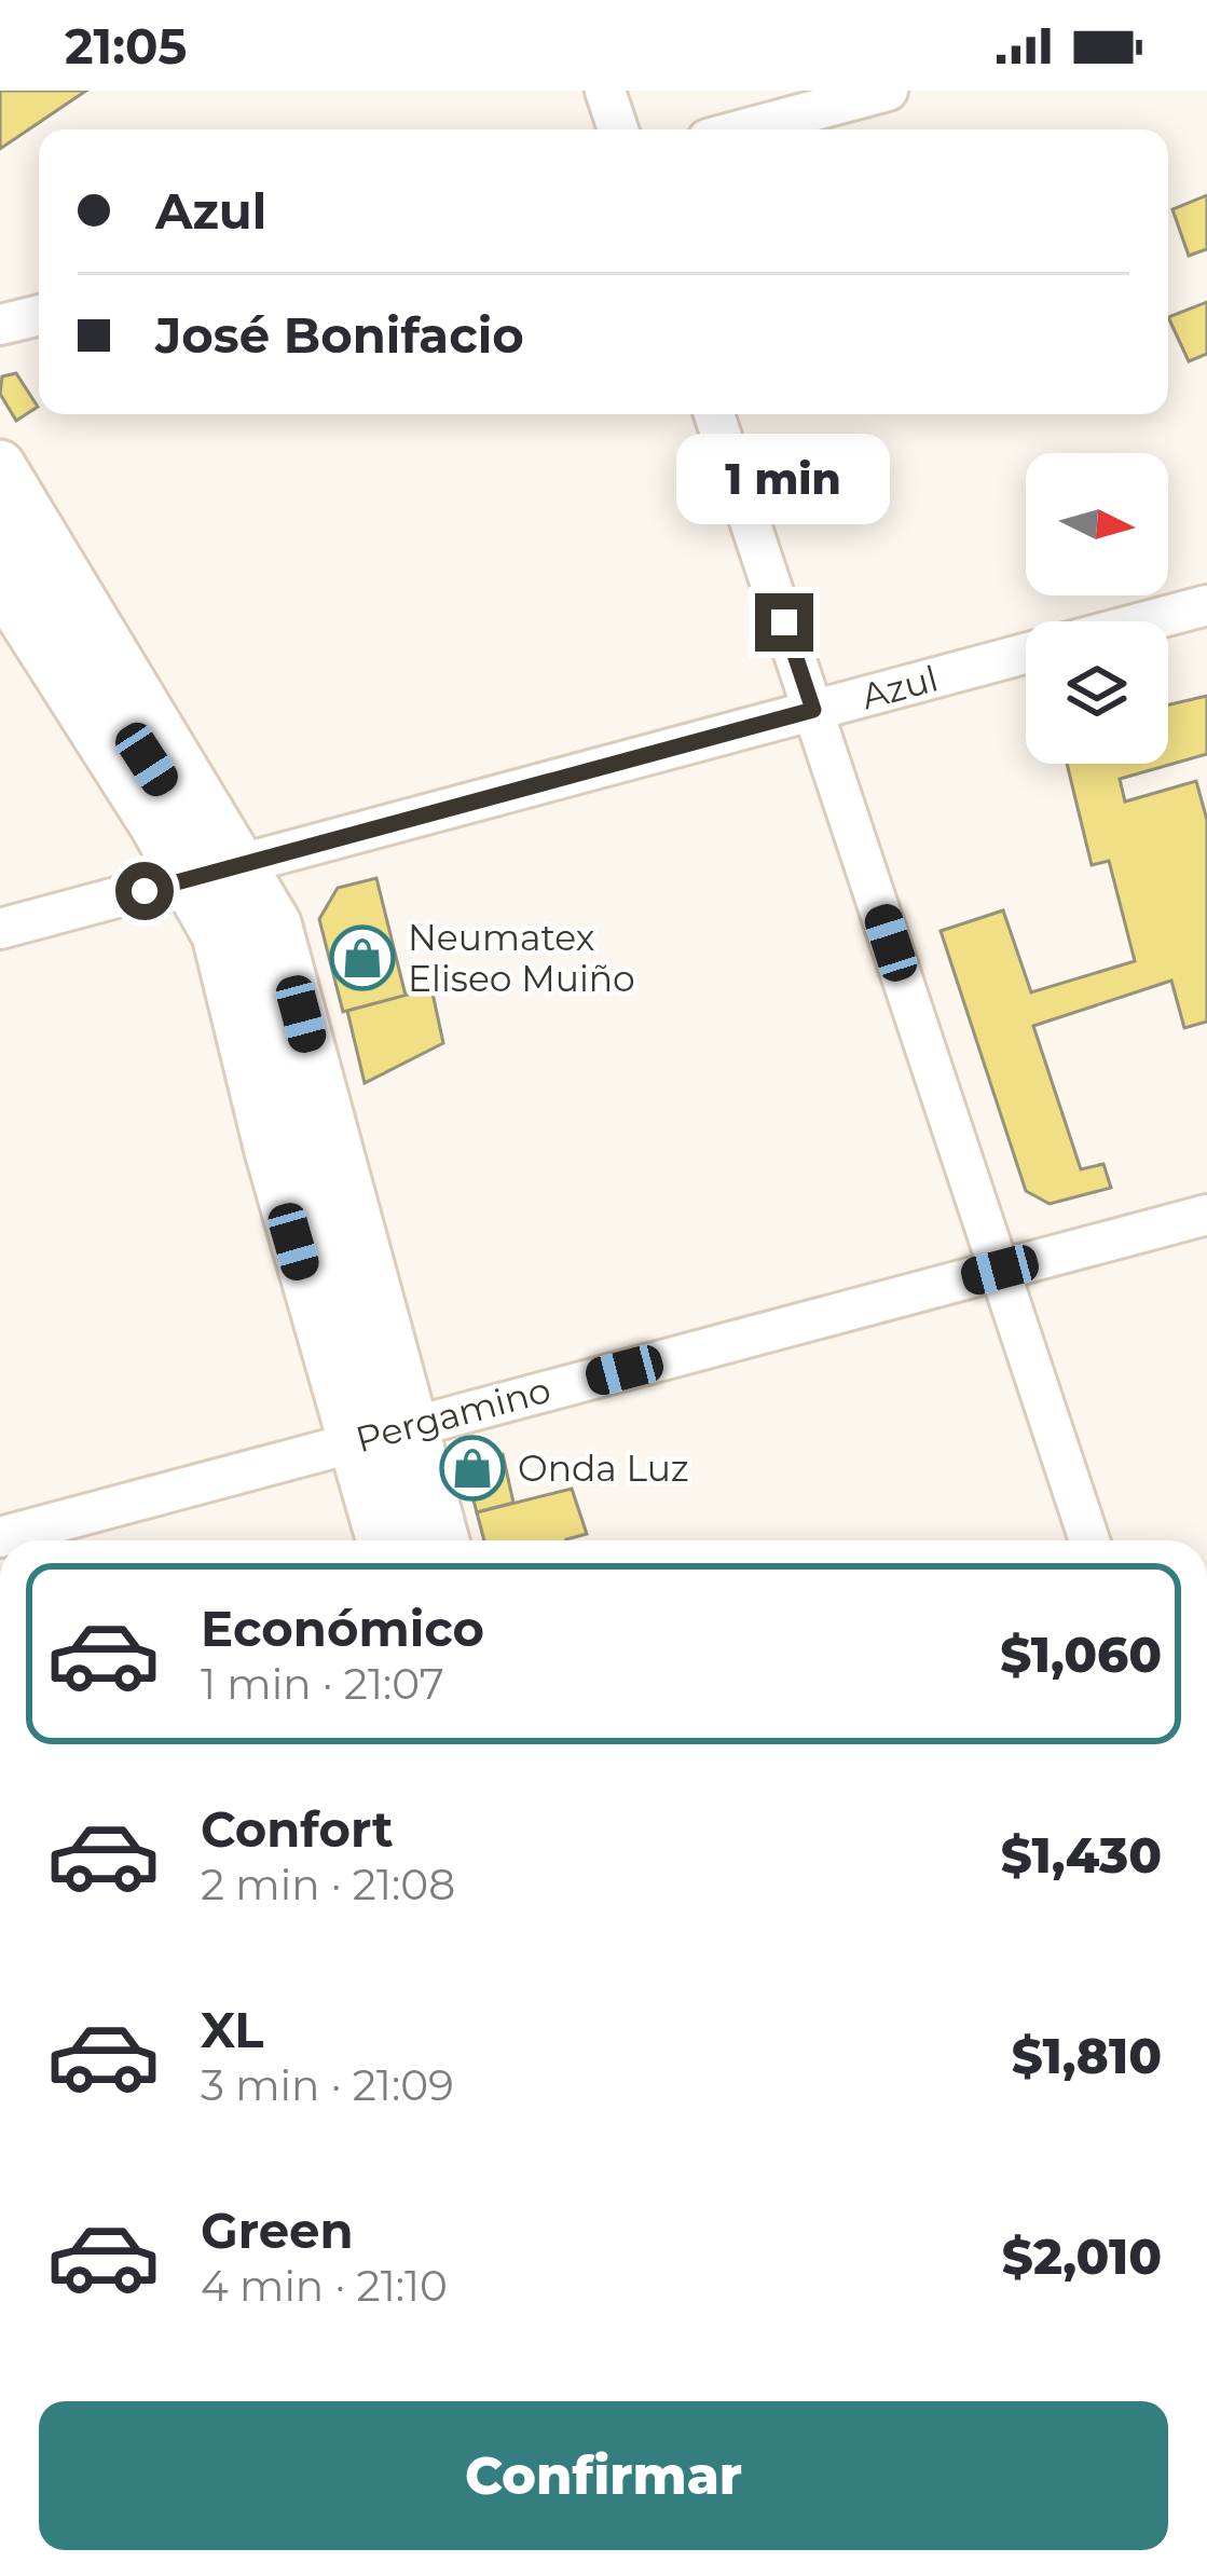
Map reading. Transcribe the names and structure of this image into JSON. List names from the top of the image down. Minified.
{"streets":{"street":["Azul","Pergamino"]},"places":{"shop":["Neumatex Eliseo Muiño","Onda Luz"]},"north":"right","page":{"status":"21:05","banner":["Azul","José Bonifacio"],"bubble":"1 min","list":[{"name":"Económico","note":"1 min · 21:07","value":"$1,060"},{"name":"Confort","note":"2 min · 21:08","value":"$1,430"},{"name":"XL","note":"3 min · 21:09","value":"$1,810"},{"name":"Green","note":"4 min · 21:10","value":"$2,010"}],"buttons":"Confirmar"}}
